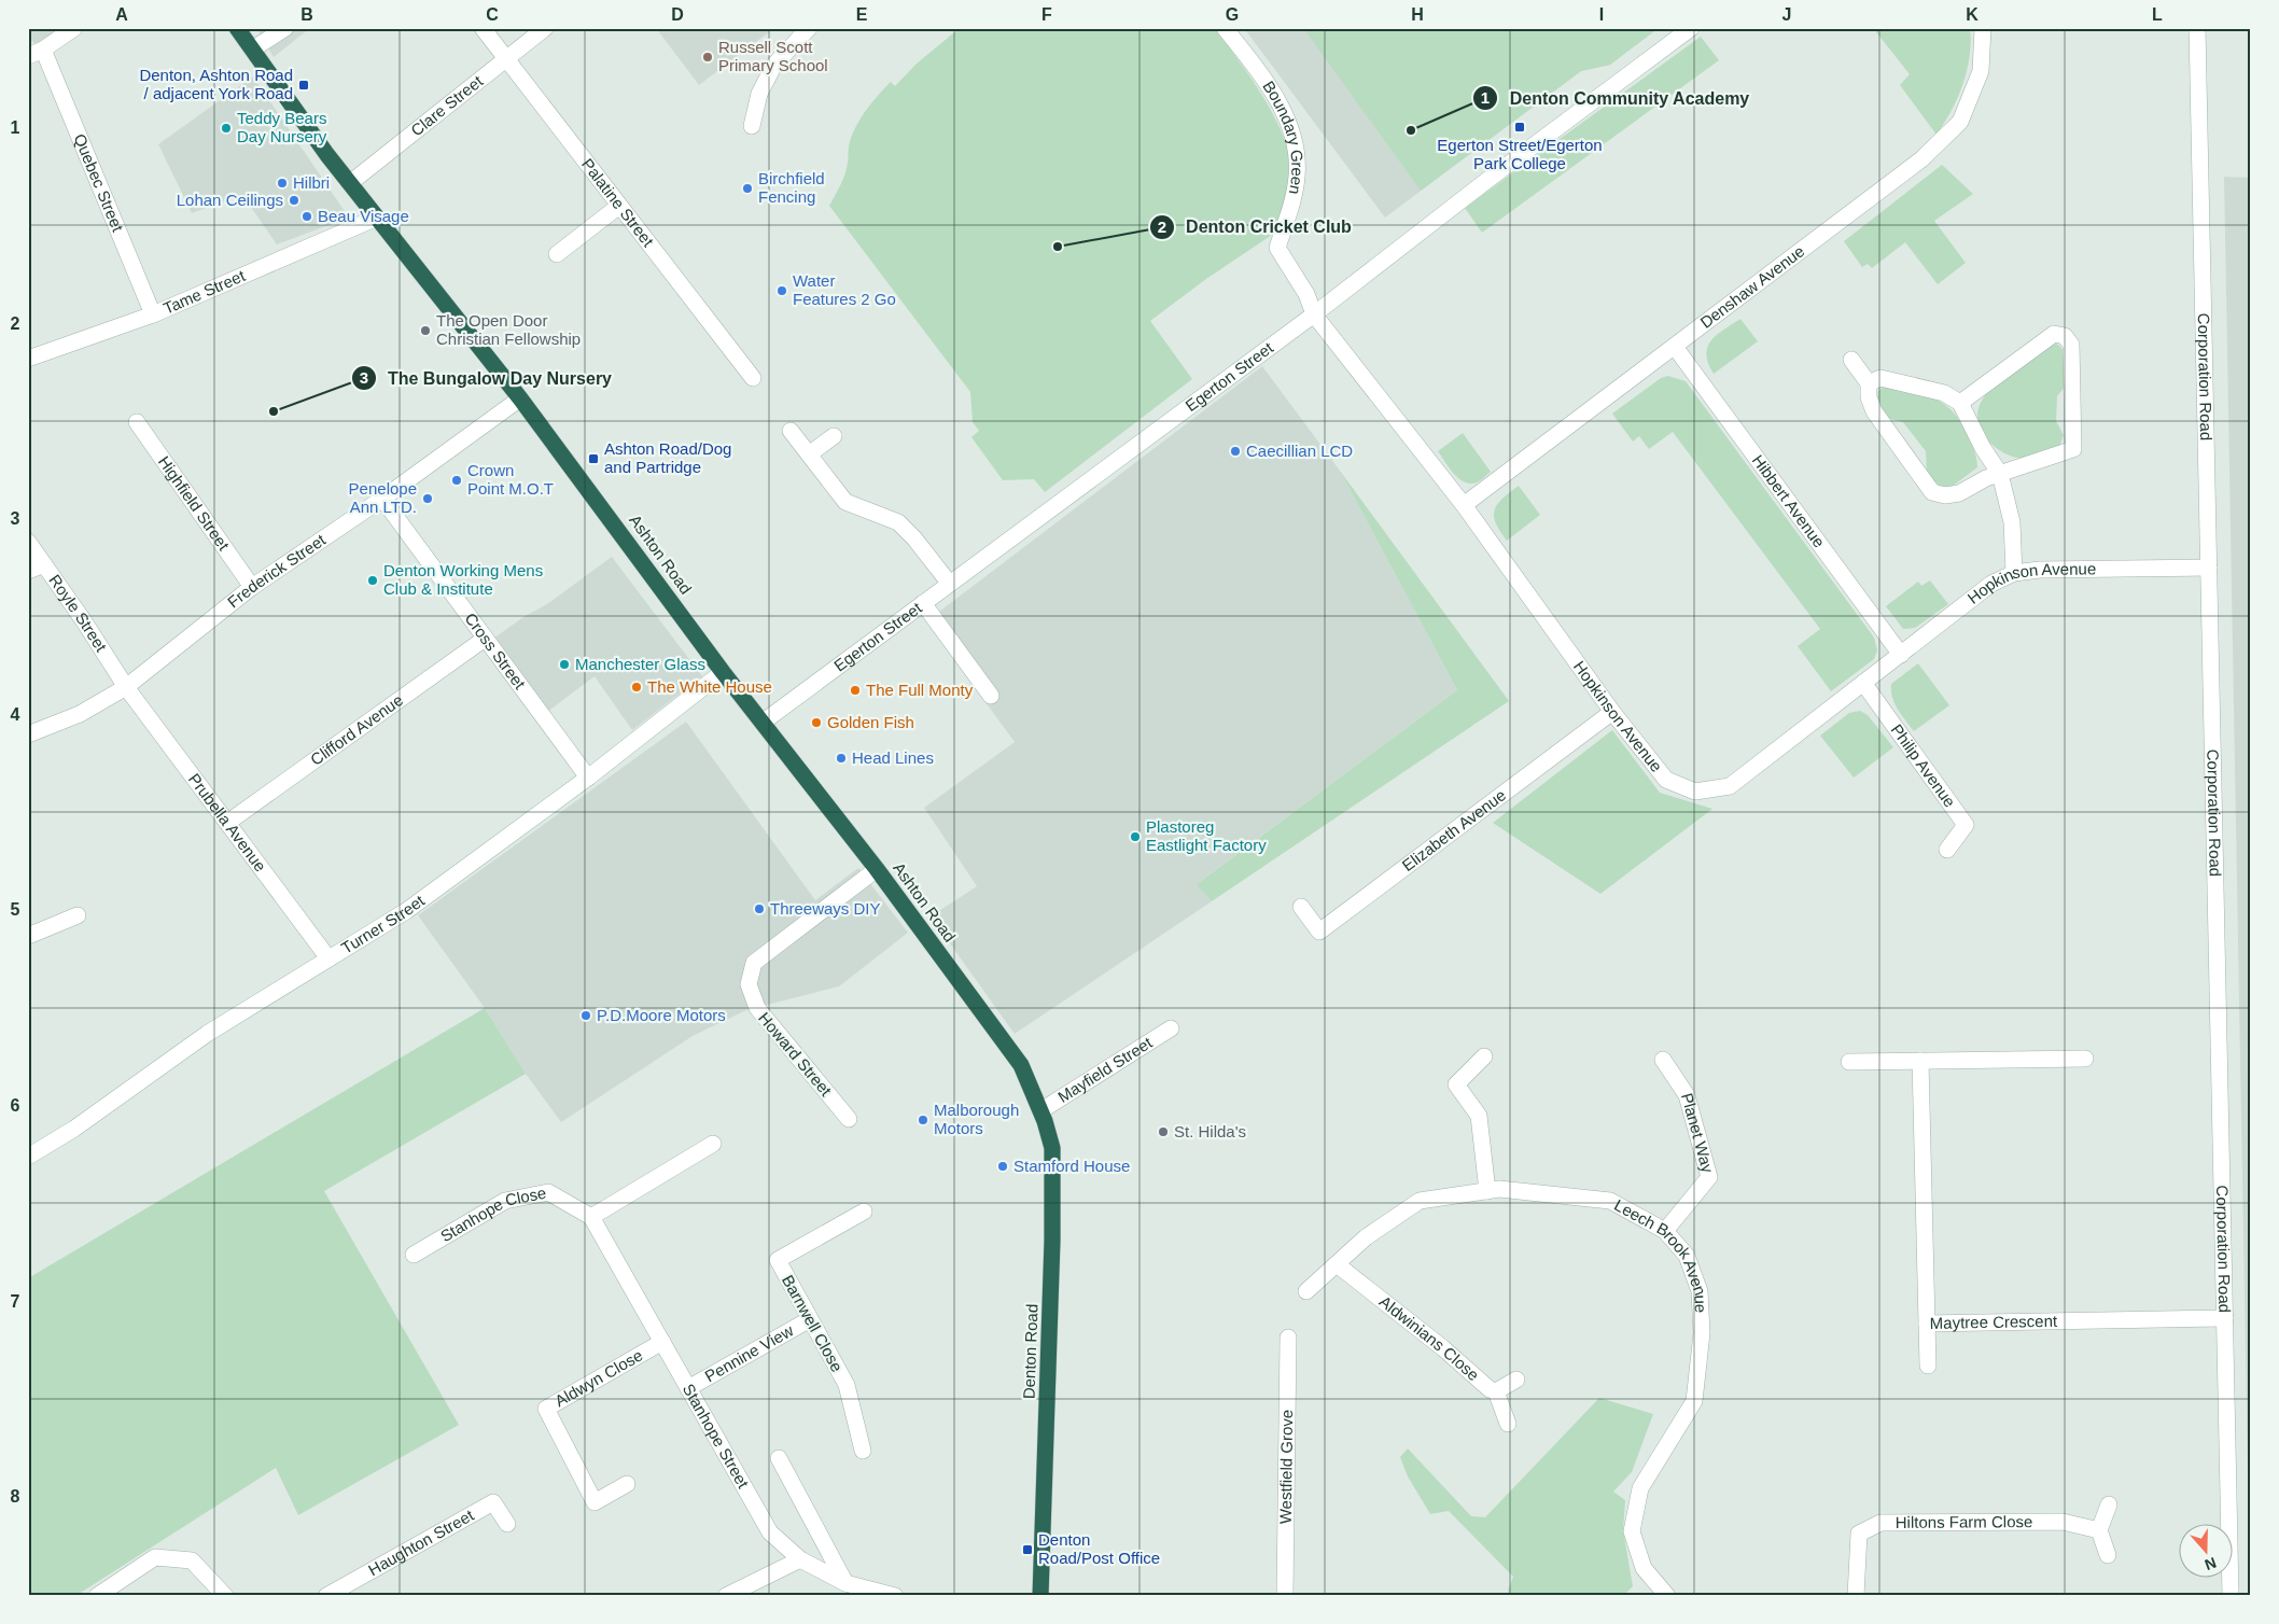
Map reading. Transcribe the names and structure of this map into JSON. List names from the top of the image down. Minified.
{"streets":{"highway":["Ashton Road","Denton Road"],"street":["Clare Street","Boundary Green","Quebec Street","Palatine Street","Denshaw Avenue","Tame Street","Corporation Road","Egerton Street","Hibbert Avenue","Highfield Street","Frederick Street","Hopkinson Avenue","Royle Street","Cross Street","Clifford Avenue","Philip Avenue","Prubella Avenue","Elizabeth Avenue","Turner Street","Howard Street","Mayfield Street","Planet Way","Stanhope Close","Leech Brook Avenue","Maytree Crescent","Barnwell Close","Aldwinians Close","Pennine View","Aldwyn Close","Stanhope Street","Westfield Grove","Hiltons Farm Close","Haughton Street"]},"crossings":[["Clare Street","Palatine Street"],["Clare Street","Ashton Road"],["Boundary Green","Egerton Street"],["Boundary Green","Hopkinson Avenue"],["Quebec Street","Tame Street"],["Denshaw Avenue","Hibbert Avenue"],["Denshaw Avenue","Hopkinson Avenue"],["Tame Street","Ashton Road"],["Corporation Road","Hopkinson Avenue"],["Corporation Road","Maytree Crescent"],["Egerton Street","Ashton Road"],["Egerton Street","Hopkinson Avenue"],["Hibbert Avenue","Hopkinson Avenue"],["Highfield Street","Frederick Street"],["Ashton Road","Frederick Street"],["Ashton Road","Turner Street"],["Ashton Road","Howard Street"],["Ashton Road","Mayfield Street"],["Ashton Road","Denton Road"],["Frederick Street","Royle Street"],["Frederick Street","Cross Street"],["Frederick Street","Prubella Avenue"],["Hopkinson Avenue","Philip Avenue"],["Hopkinson Avenue","Elizabeth Avenue"],["Royle Street","Prubella Avenue"],["Cross Street","Clifford Avenue"],["Cross Street","Turner Street"],["Clifford Avenue","Prubella Avenue"],["Prubella Avenue","Turner Street"],["Mayfield Street","Denton Road"],["Planet Way","Leech Brook Avenue"],["Stanhope Close","Stanhope Street"],["Leech Brook Avenue","Aldwinians Close"],["Barnwell Close","Pennine View"],["Pennine View","Stanhope Street"],["Aldwyn Close","Stanhope Street"]],"places":{"other":["Russell Scott Primary School","Teddy Bears Day Nursery","Denton Community Academy","Hilbri","Birchfield Fencing","Lohan Ceilings","Beau Visage","Denton Cricket Club","Water Features 2 Go","The Open Door Christian Fellowship","The Bungalow Day Nursery","Caecillian LCD","Crown Point M.O.T","Penelope Ann LTD.","Denton Working Mens Club & Institute","Manchester Glass","The White House","The Full Monty","Golden Fish","Head Lines","Plastoreg Eastlight Factory","Threeways DIY","P.D.Moore Motors","Malborough Motors","St. Hilda's","Stamford House"],"transit":["Denton, Ashton Road / adjacent York Road","Egerton Street/Egerton Park College","Ashton Road/Dog and Partridge","Denton Road/Post Office"]},"north":"bottom","grid":{"columns":["A","B","C","D","E","F","G","H","I","J","K","L"],"rows":["1","2","3","4","5","6","7","8"]}}
